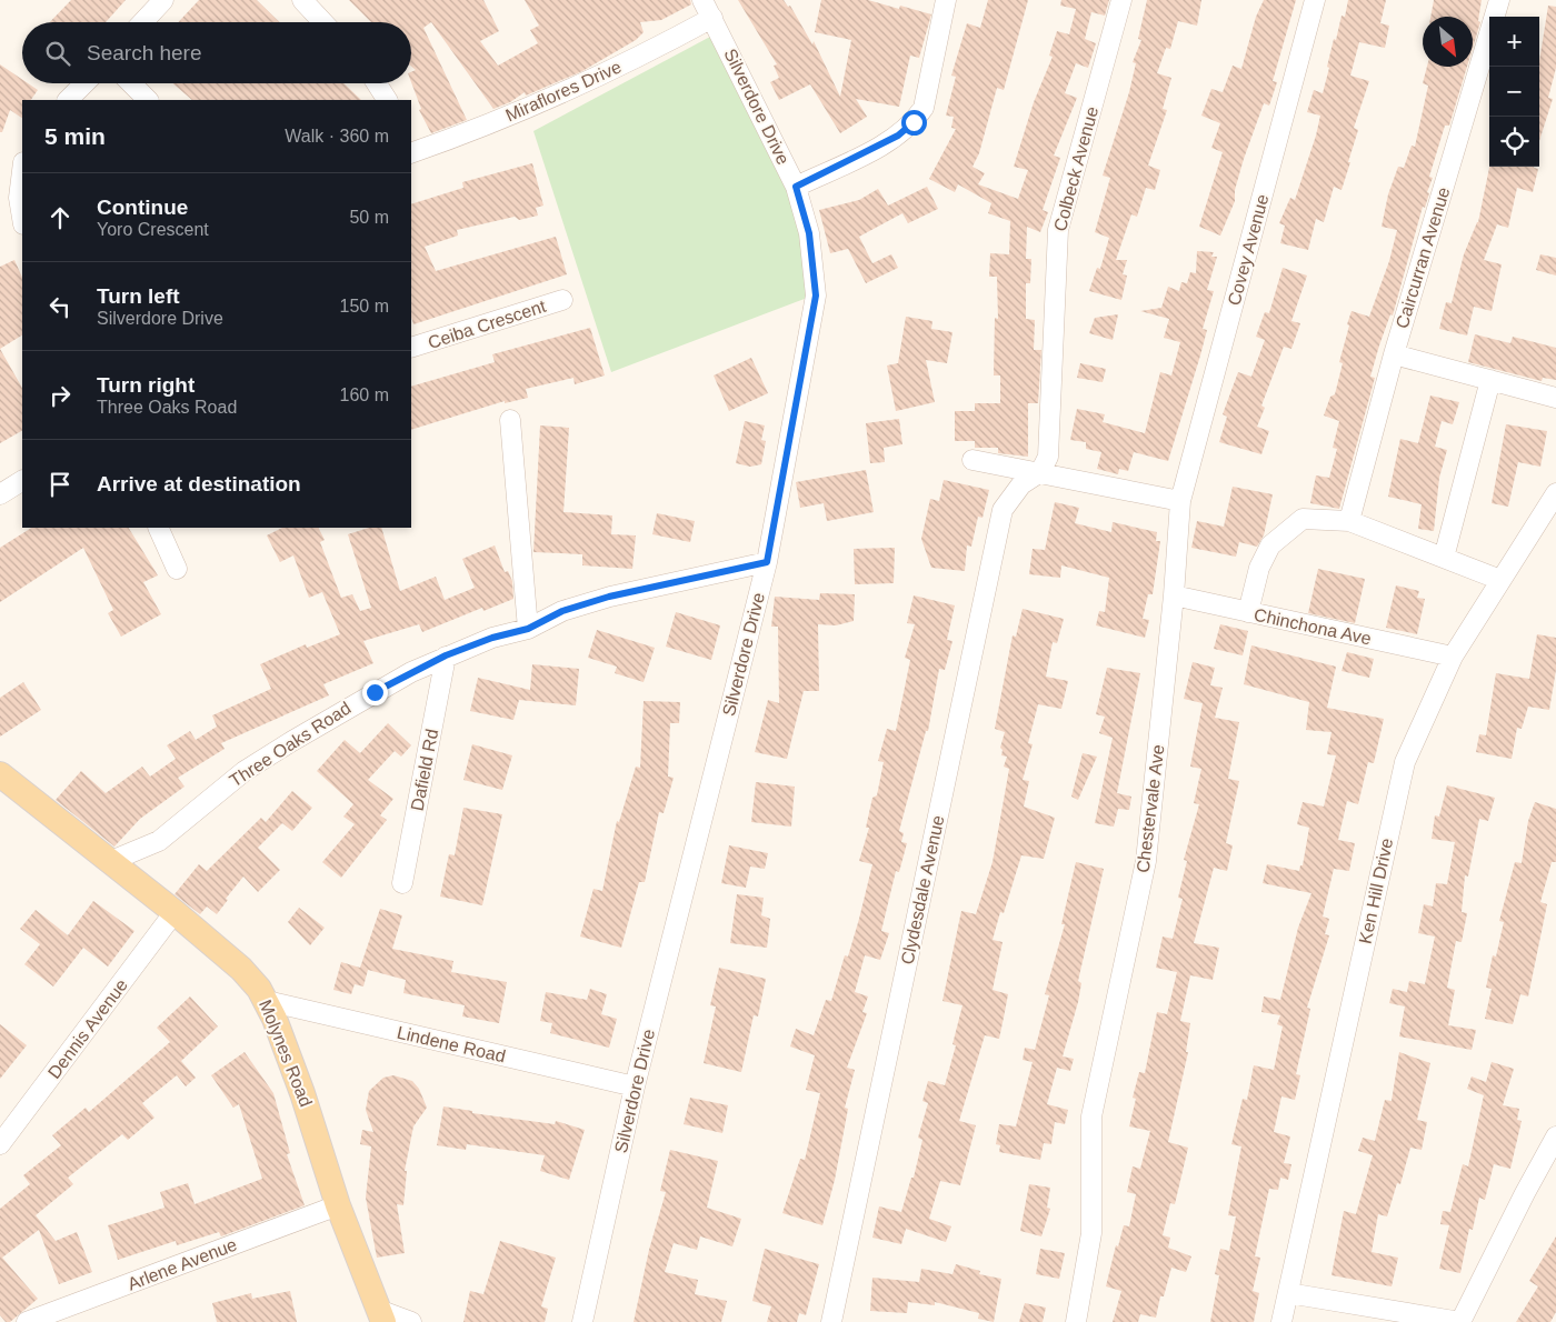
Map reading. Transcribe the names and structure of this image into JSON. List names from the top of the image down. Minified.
{"streets":{"main road":["Molynes Road"],"street":["Miraflores Drive","Silverdore Drive","Colbeck Avenue","Covey Avenue","Caircurran Avenue","Ceiba Crescent","Chinchona Ave","Three Oaks Road","Dafield Rd","Chestervale Ave","Clydesdale Avenue","Ken Hill Drive","Dennis Avenue","Lindene Road","Arlene Avenue"]},"crossings":[["Miraflores Drive","Silverdore Drive"],["Silverdore Drive","Three Oaks Road"],["Silverdore Drive","Lindene Road"],["Colbeck Avenue","Clydesdale Avenue"],["Covey Avenue","Chestervale Ave"],["Chinchona Ave","Chestervale Ave"],["Chinchona Ave","Ken Hill Drive"],["Three Oaks Road","Dafield Rd"],["Three Oaks Road","Molynes Road"],["Dennis Avenue","Molynes Road"],["Lindene Road","Molynes Road"],["Molynes Road","Arlene Avenue"]],"north":"bottom right","page":{"map_buttons":["+","−"],"search":"Search here","heading":["5 min","Walk · 360 m"],"list":[["Continue","Yoro Crescent","50 m"],["Turn left","Silverdore Drive","150 m"],["Turn right","Three Oaks Road","160 m"],"Arrive at destination"]}}
